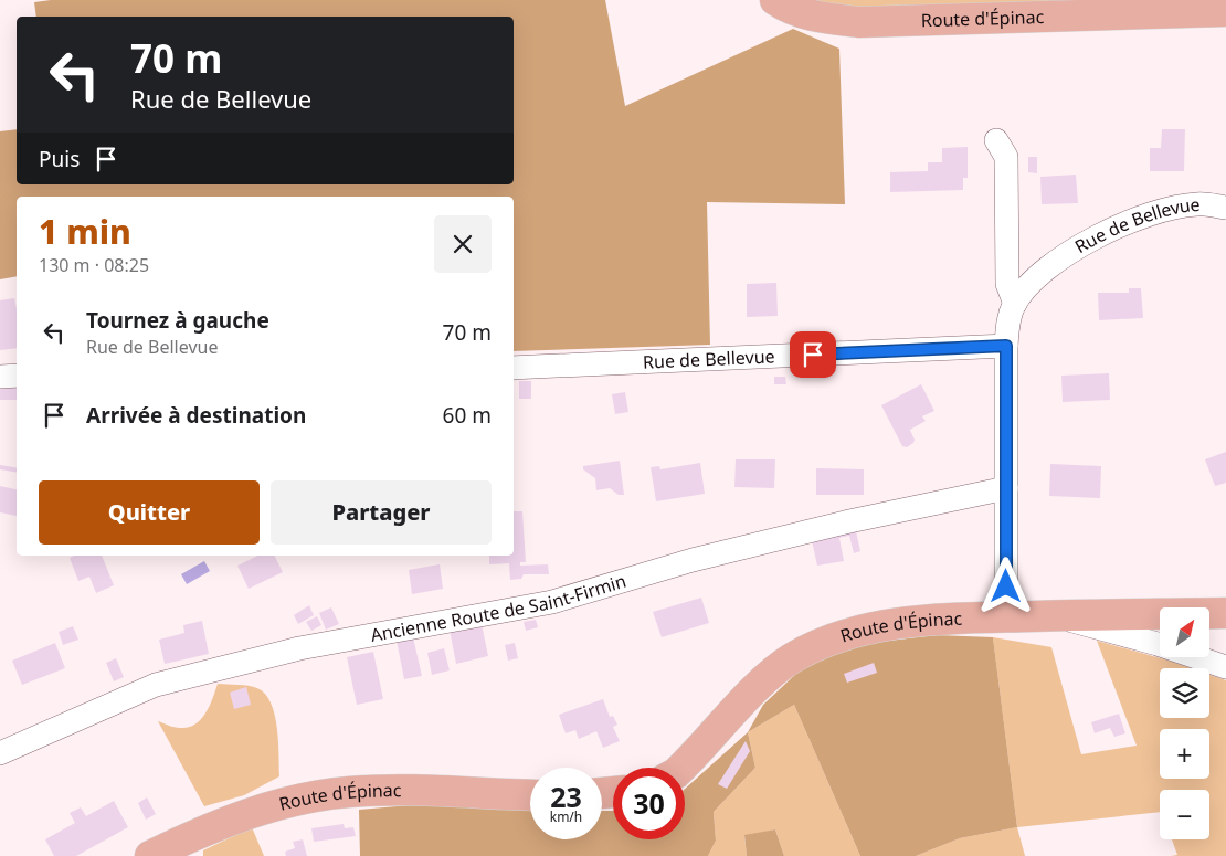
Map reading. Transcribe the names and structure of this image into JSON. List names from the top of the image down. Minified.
{"streets":{"main road":["Route d'Épinac"],"street":["Rue de Bellevue","Ancienne Route de Saint-Firmin"]},"crossings":[["Route d'Épinac","Rue de Bellevue"],["Rue de Bellevue","Ancienne Route de Saint-Firmin"]],"north":"top right","page":{"turn":["70 m","Rue de Bellevue"],"then":"Puis","heading":["1 min","130 m · 08:25"],"list":[{"name":"Tournez à gauche","note":"Rue de Bellevue","value":"70 m"},{"name":"Arrivée à destination","value":"60 m"}],"buttons":["Quitter","Partager"],"map_buttons":["+","−"],"speed":"23 km/h","limit":"30"}}
